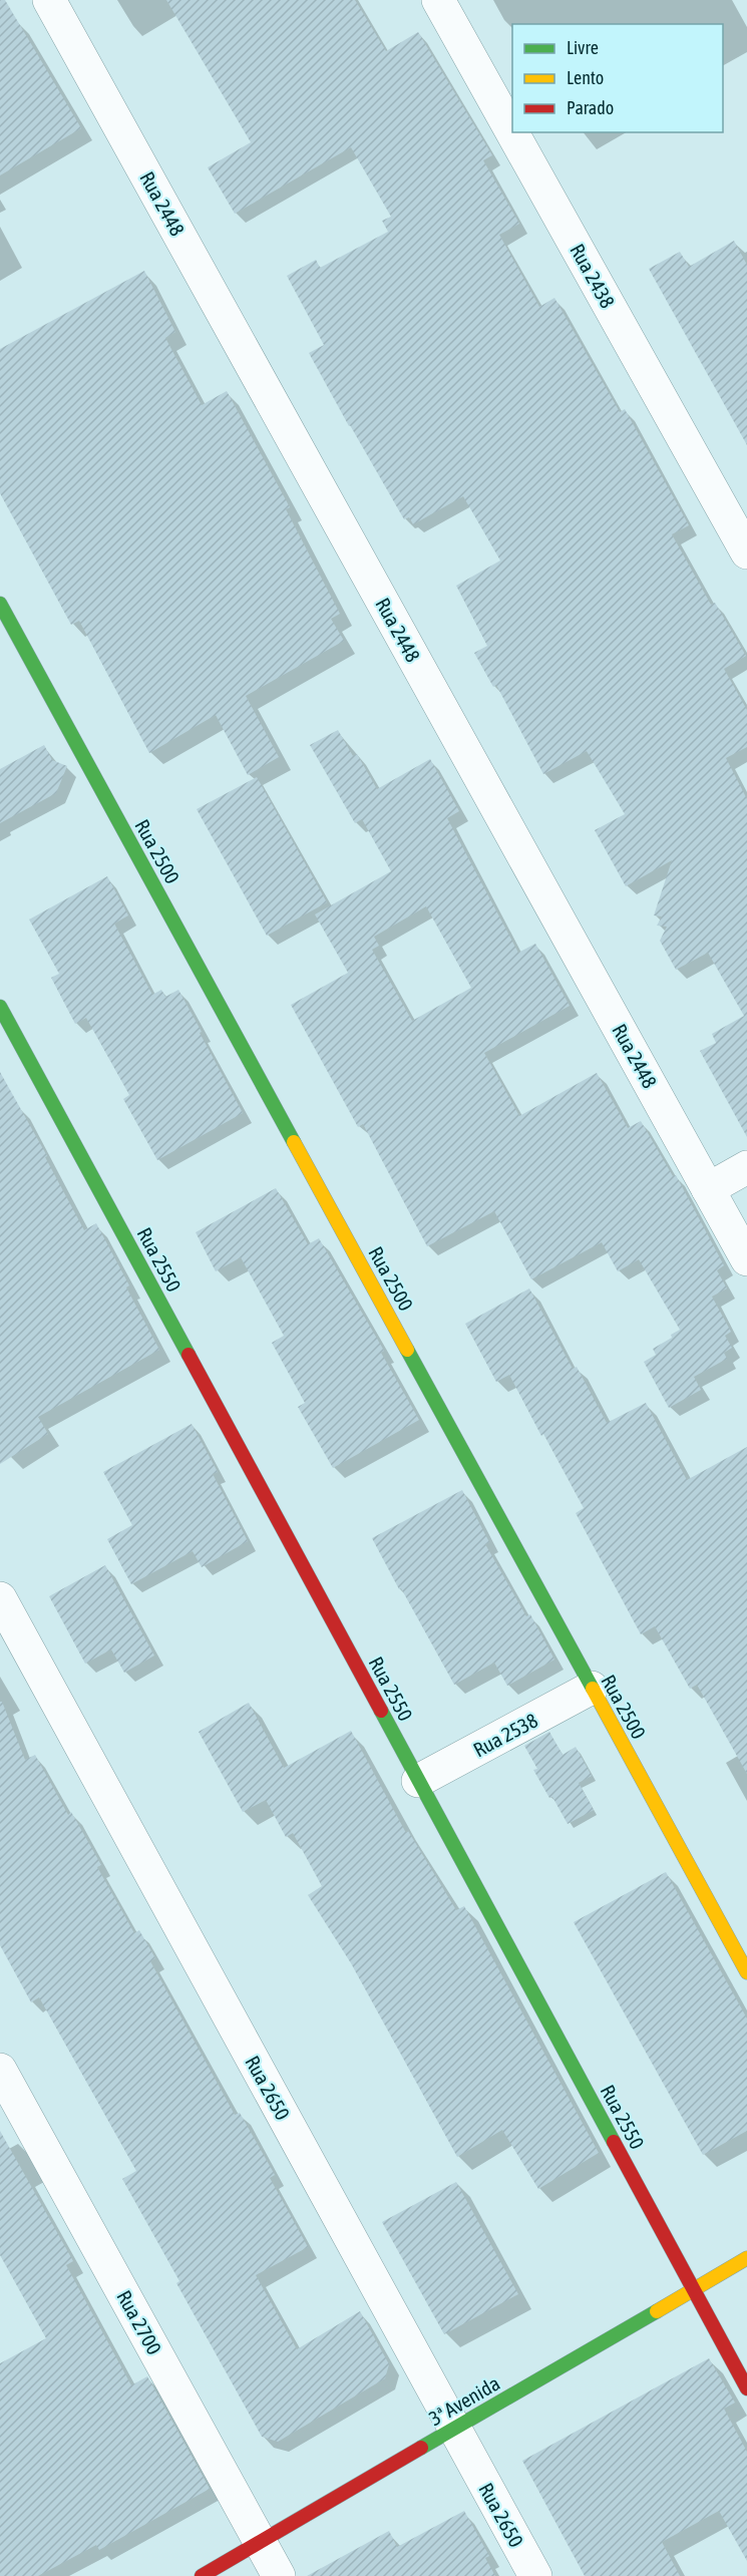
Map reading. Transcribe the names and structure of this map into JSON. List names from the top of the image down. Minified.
{"streets":{"main road":["Rua 2500","Rua 2550","3ª Avenida"],"street":["Rua 2448","Rua 2438","Rua 2538","Rua 2650","Rua 2700"]},"crossings":[["Rua 2500","Rua 2538"],["Rua 2550","Rua 2538"],["Rua 2550","3ª Avenida"],["Rua 2650","3ª Avenida"],["Rua 2700","3ª Avenida"]],"legend":["Livre","Lento","Parado"]}
